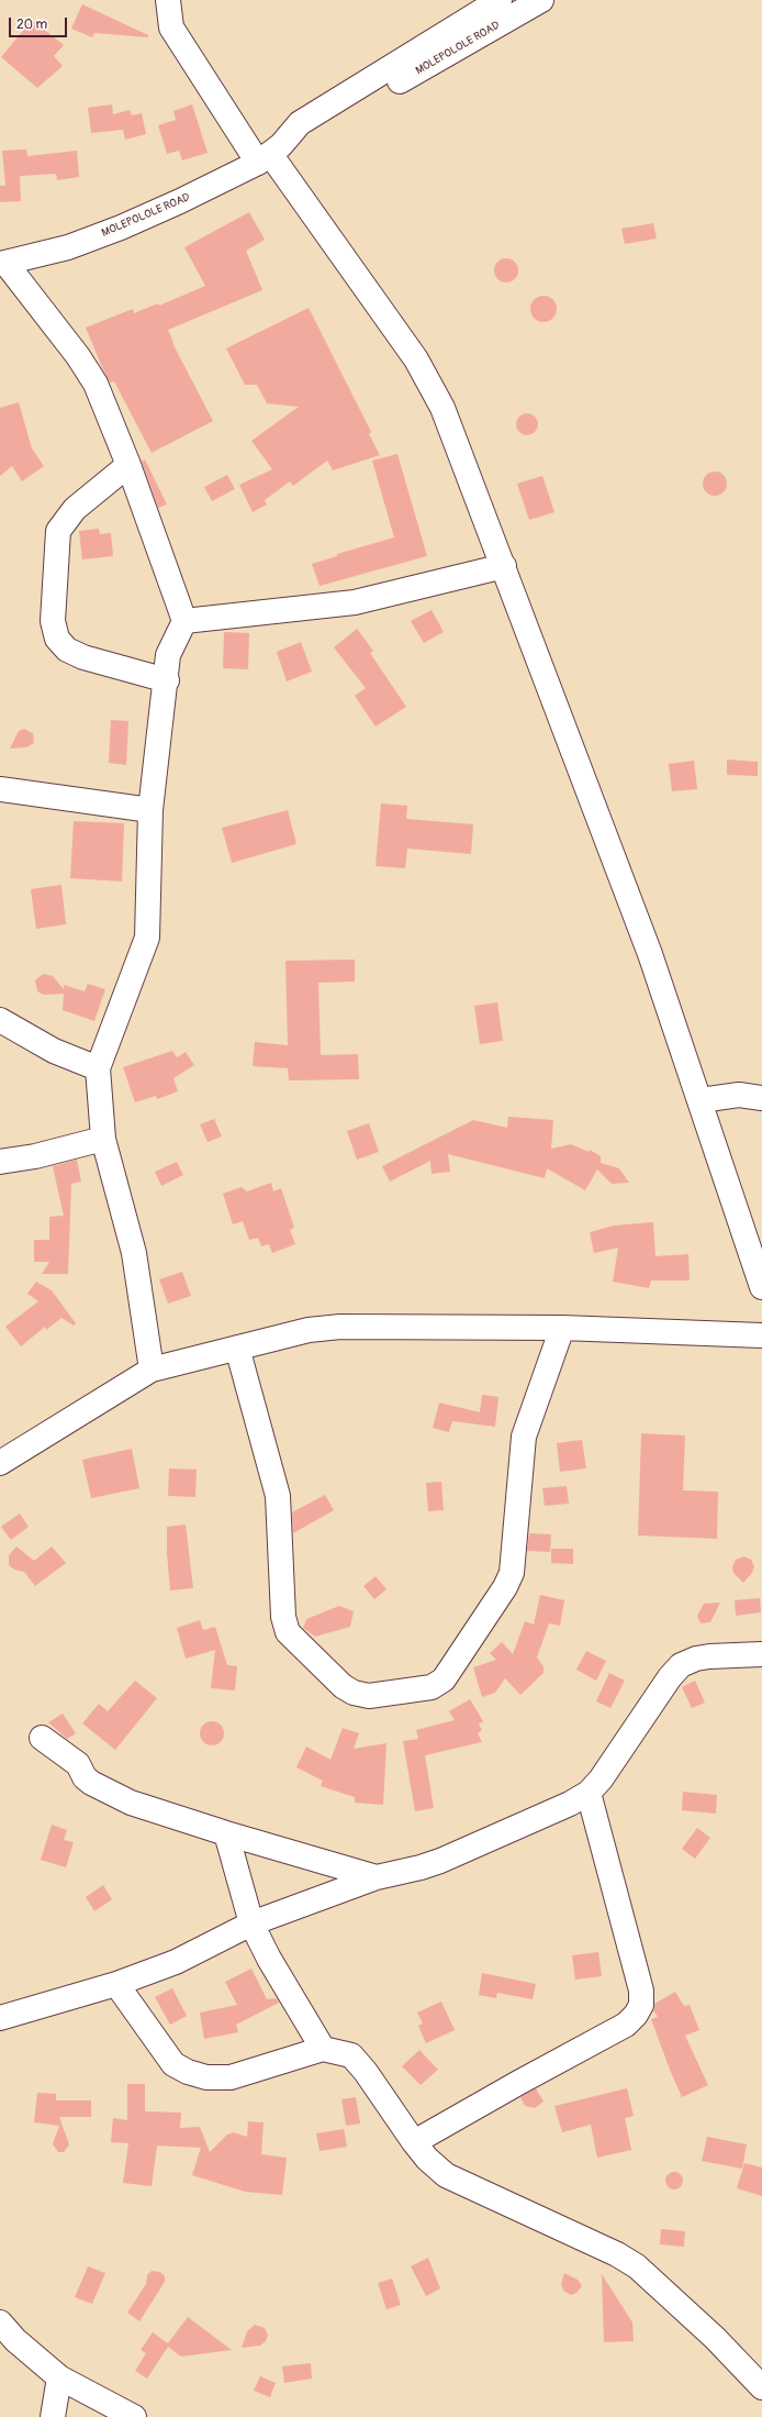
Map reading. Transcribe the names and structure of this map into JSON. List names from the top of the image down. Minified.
{"streets":{"street":["MOLEPOLOLE ROAD"]},"scale_bar":"20 m"}
